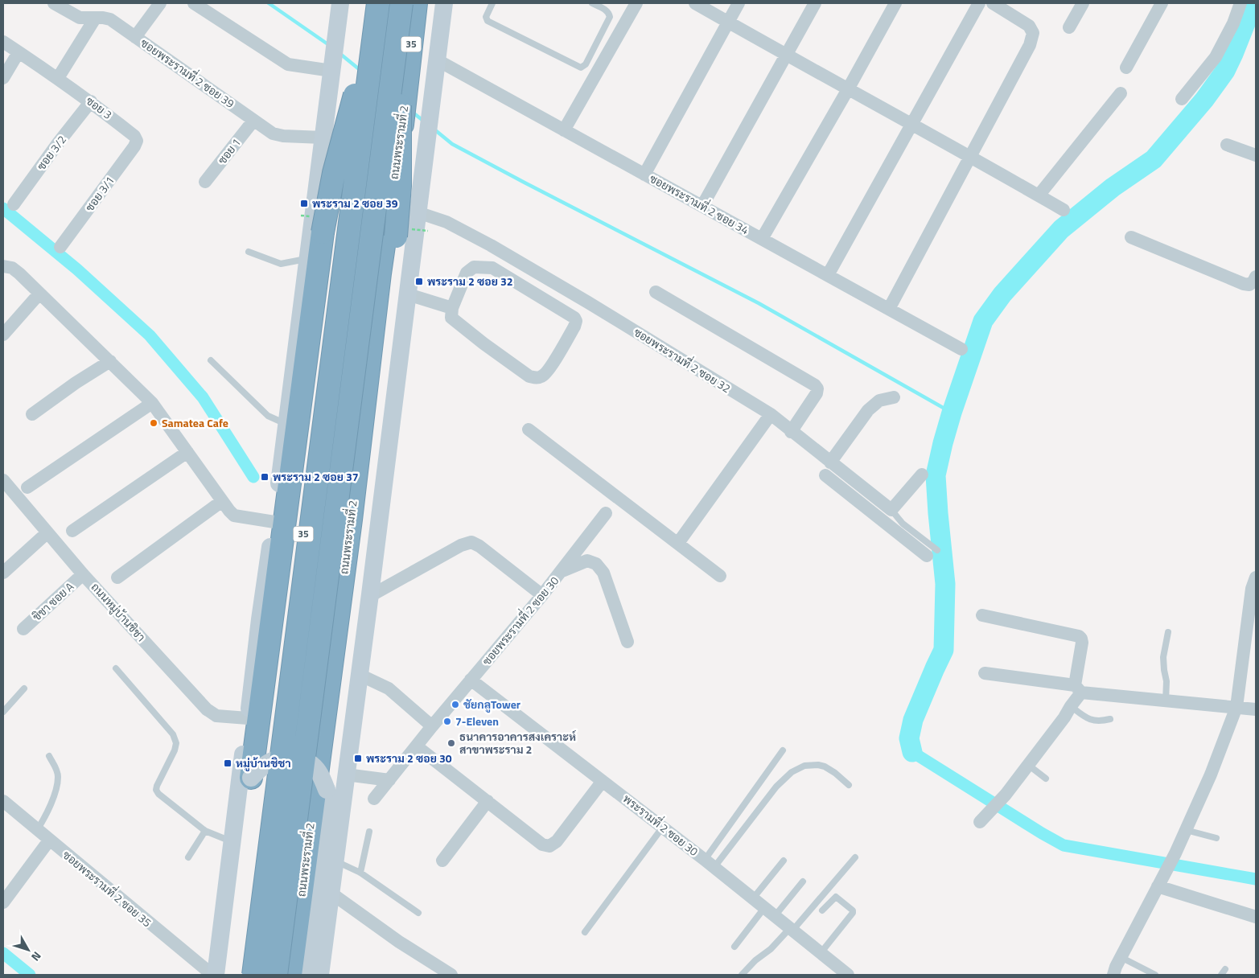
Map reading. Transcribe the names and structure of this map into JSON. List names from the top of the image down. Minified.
{"streets":{"highway":["35","ถนนพระรามที่ 2"],"street":["ซอยพระรามที่ 2 ซอย 39","ซอย 3","ซอย 1","ซอย 3/2","ซอย 3/1","ซอยพระรามที่ 2 ซอย 34","ซอยพระรามที่ 2 ซอย 32","ชิชา ซอย A","ถนนหมู่บ้านชิชา","ซอยพระรามที่ 2 ซอย 30","พระรามที่ 2 ซอย 30","ซอยพระรามที่ 2 ซอย 35"]},"crossings":[["ซอยพระรามที่ 2 ซอย 39","ซอย 1"],["ซอย 3","ซอย 3/2"],["ซอย 3","ซอย 3/1"],["ชิชา ซอย A","ถนนหมู่บ้านชิชา"],["ซอยพระรามที่ 2 ซอย 30","พระรามที่ 2 ซอย 30"]],"places":{"transit":["พระราม 2 ซอย 39","พระราม 2 ซอย 32","พระราม 2 ซอย 37","พระราม 2 ซอย 30","หมู่บ้านชิชา"],"other":["Samatea Cafe","ชัยกลูTower","7-Eleven","ธนาคารอาคารสงเคราะห์ สาขาพระราม 2"]},"north":"bottom right"}
